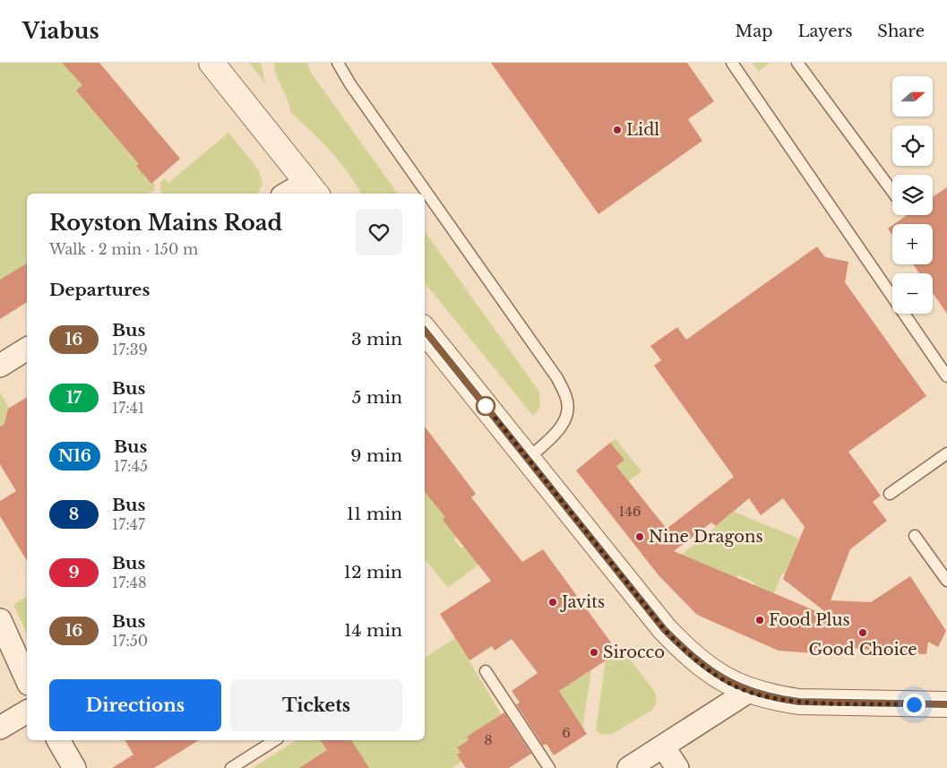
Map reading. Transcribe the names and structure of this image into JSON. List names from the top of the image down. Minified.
{"places":["Lidl","Nine Dragons","Javits","Food Plus","Good Choice","Sirocco"],"lines":["bus line 16"],"house_numbers":["146","6","8"],"north":"right","page":{"header":"Viabus","nav":["Map","Layers","Share"],"map_buttons":["+","−"],"heading":[["Royston Mains Road","Walk · 2 min · 150 m"],"Departures"],"list":[{"mark":"16","name":"Bus","note":"17:39","value":"3 min"},{"mark":"17","name":"Bus","note":"17:41","value":"5 min"},{"mark":"N16","name":"Bus","note":"17:45","value":"9 min"},{"mark":"8","name":"Bus","note":"17:47","value":"11 min"},{"mark":"9","name":"Bus","note":"17:48","value":"12 min"},{"mark":"16","name":"Bus","note":"17:50","value":"14 min"}],"buttons":["Directions","Tickets"]}}
